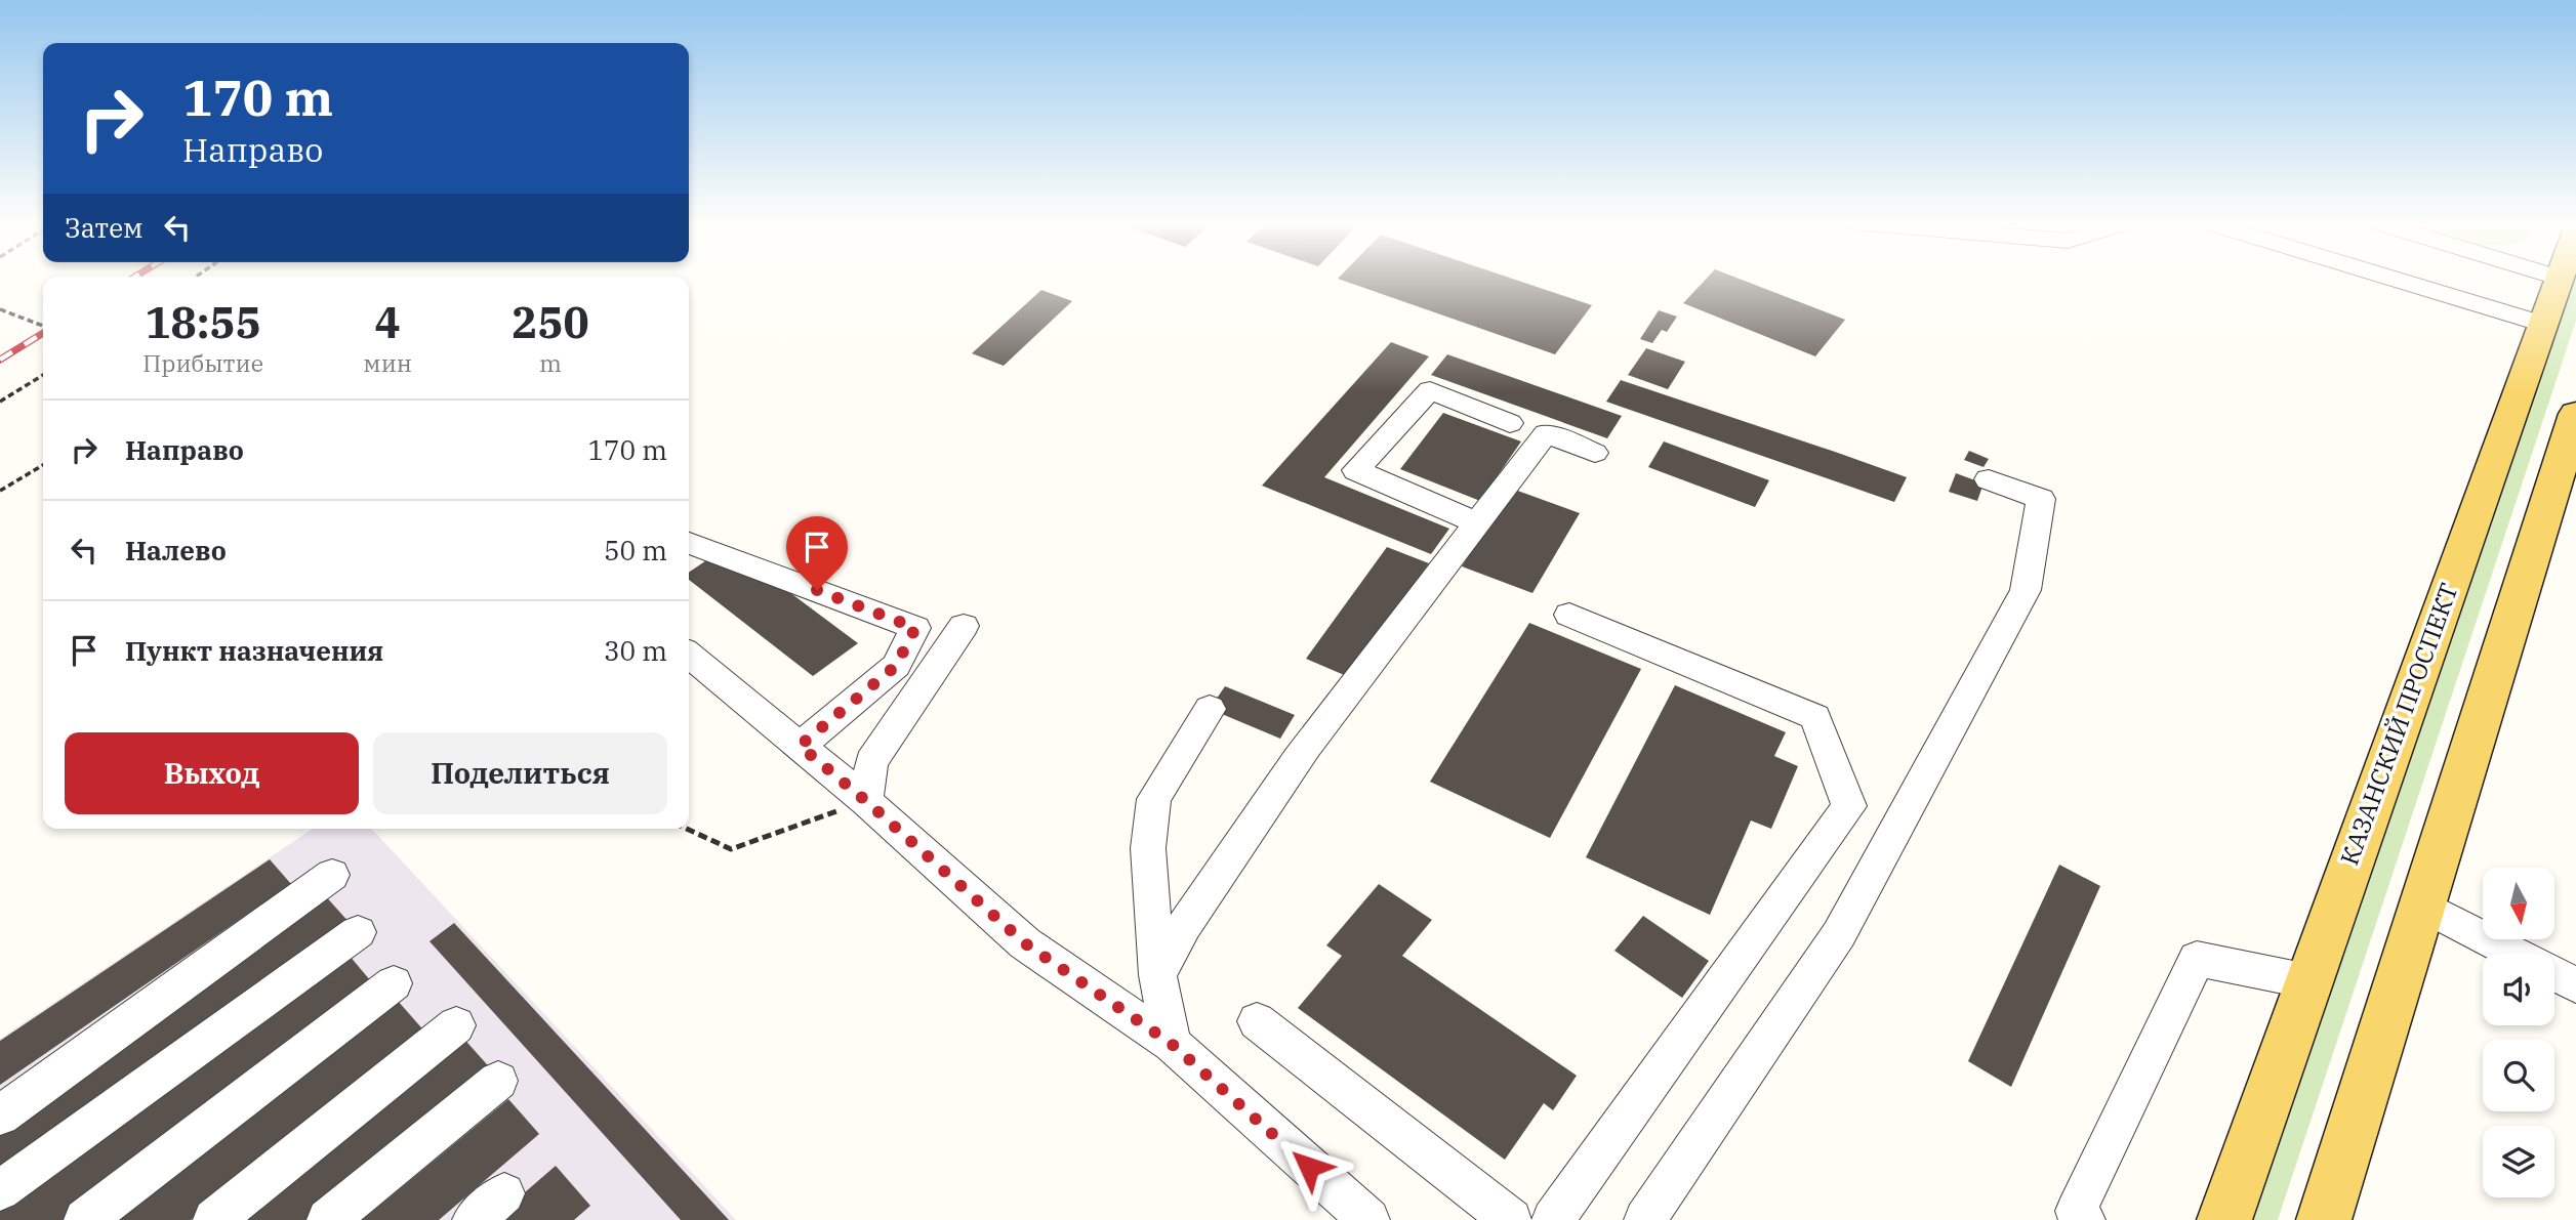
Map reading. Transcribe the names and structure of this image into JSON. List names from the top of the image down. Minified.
{"streets":{"main road":["КАЗАНСКИЙ ПРОСПЕКТ"]},"north":"bottom","page":{"turn":["170 m","Направо"],"then":"Затем","eta":["18:55","Прибытие","4","мин","250","m"],"list":[{"name":"Направо","value":"170 m"},{"name":"Налево","value":"50 m"},{"name":"Пункт назначения","value":"30 m"}],"buttons":["Выход","Поделиться"]}}
